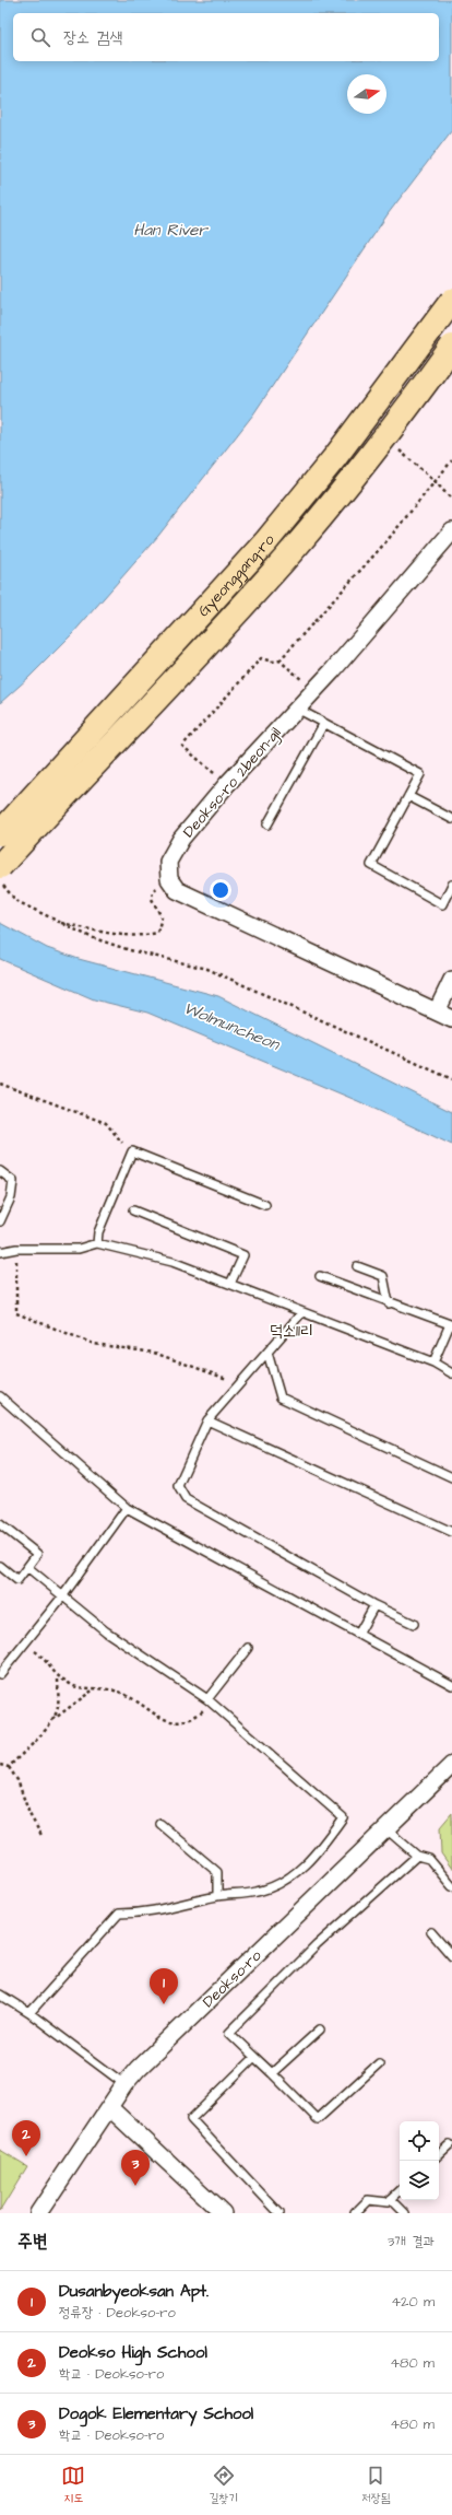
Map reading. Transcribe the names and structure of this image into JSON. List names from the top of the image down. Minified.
{"streets":{"main road":["Gyeonggang-ro"],"street":["Deokso-ro 2beon-gil","Deokso-ro"]},"districts":["덕소11리"],"water":["Han River","Wolmuncheon"],"north":"right","page":{"search":"장소 검색","pins":["1","2","3"],"heading":["주변","3개 결과"],"list":[{"mark":"1","name":"Dusanbyeoksan Apt.","note":"정류장 · Deokso-ro","value":"420 m"},{"mark":"2","name":"Deokso High School","note":"학교 · Deokso-ro","value":"480 m"},{"mark":"3","name":"Dogok Elementary School","note":"학교 · Deokso-ro","value":"480 m"}],"nav":["지도","길찾기","저장됨"]}}
